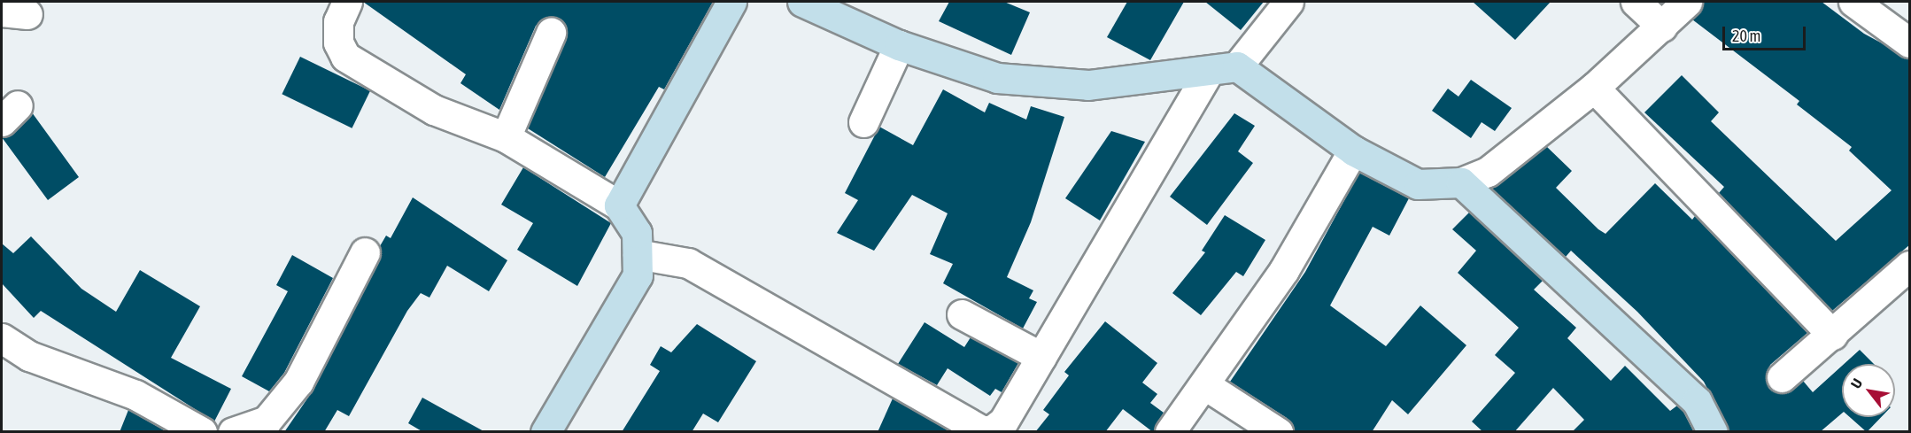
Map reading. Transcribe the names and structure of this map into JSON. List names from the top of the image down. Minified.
{"scale_bar":"20 m","north":"top left"}
